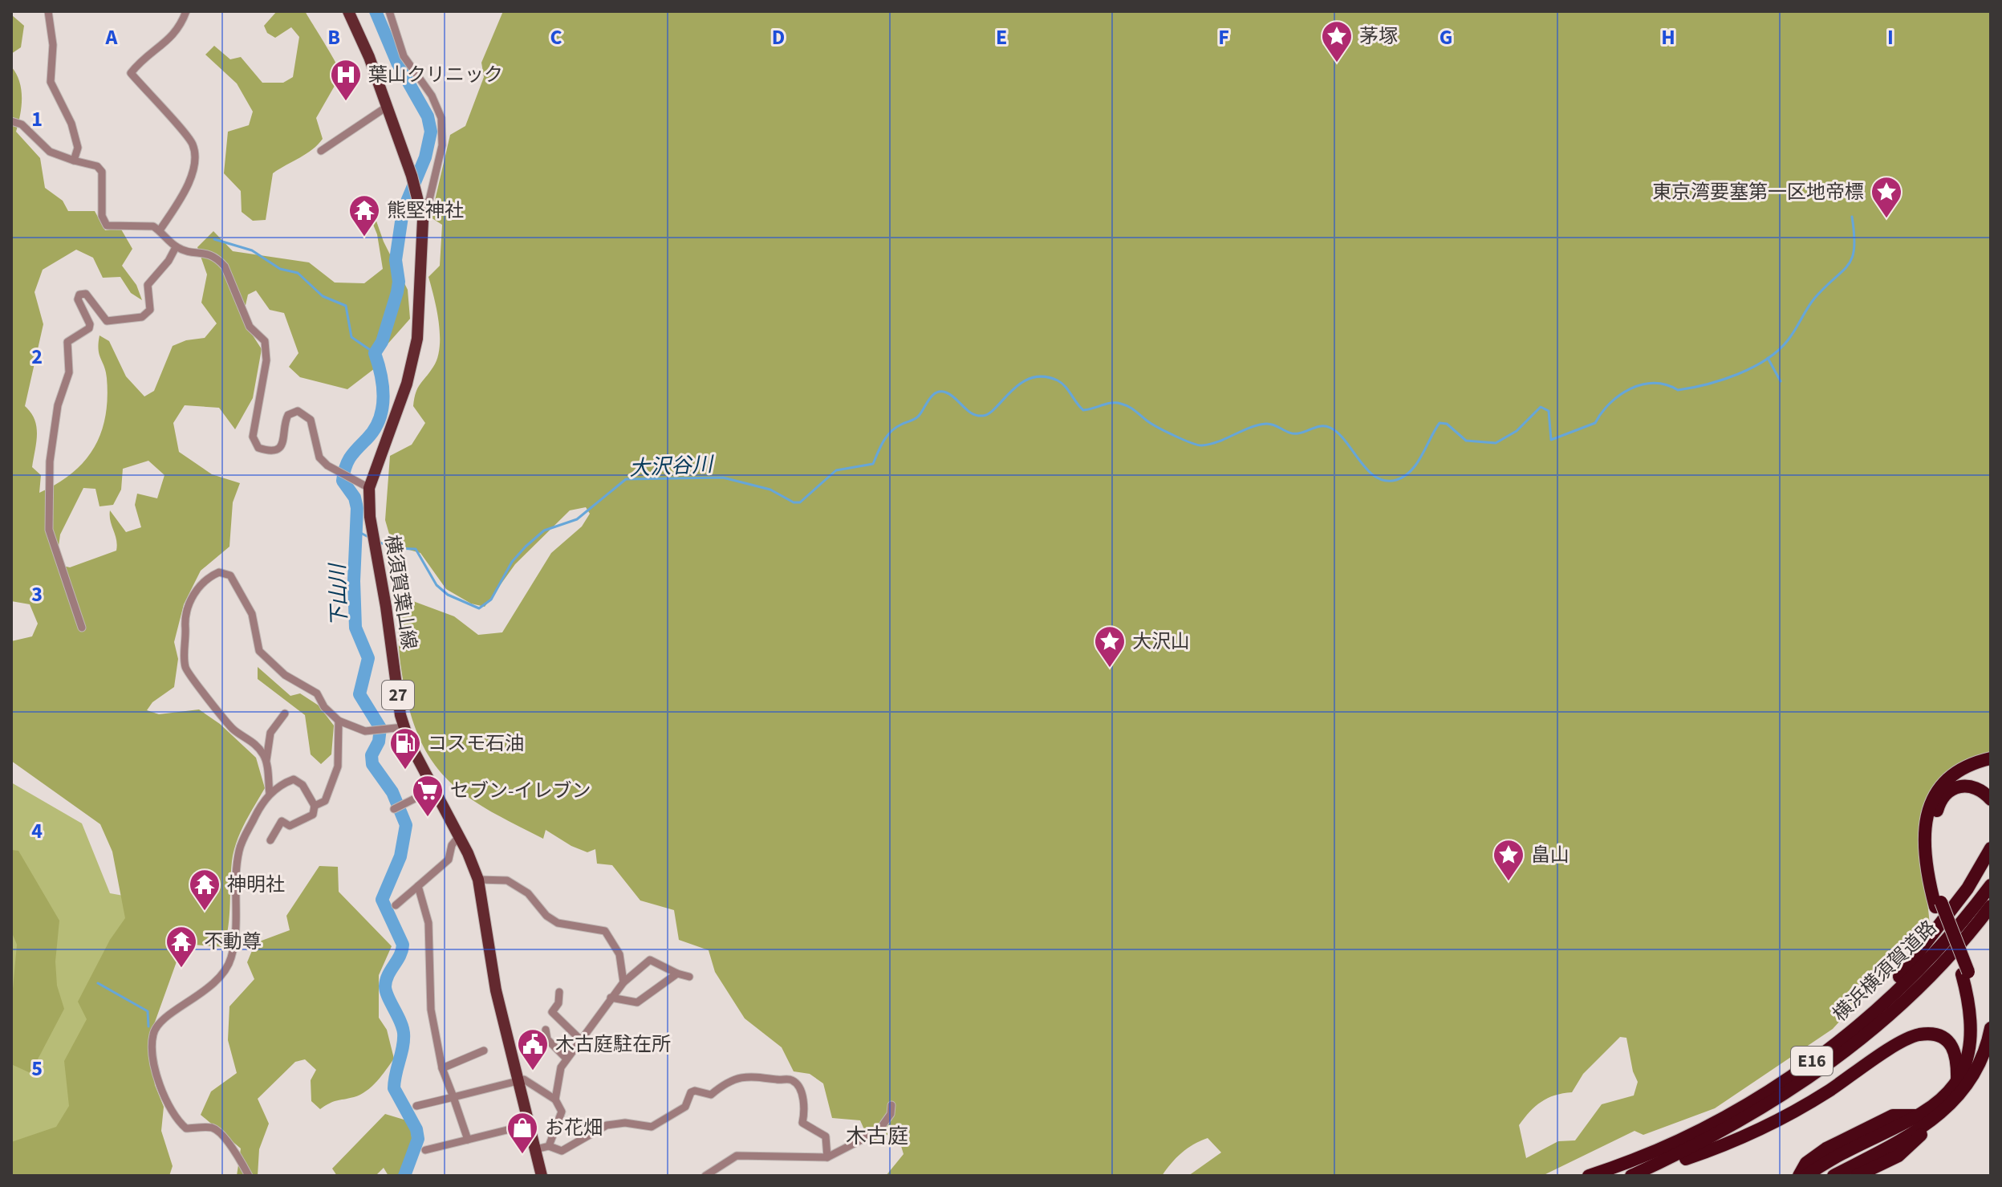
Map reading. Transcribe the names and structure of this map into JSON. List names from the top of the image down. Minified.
{"streets":{"highway":["横浜横須賀道路","E16"],"main road":["横須賀葉山線","27"]},"districts":["木古庭"],"water":["大沢谷川","下山川"],"places":{"place":["茅塚","東京湾要塞第一区地帝標","大沢山","畠山"],"hospital":["葉山クリニック"],"temple":["熊堅神社","神明社","不動尊"],"fuel station":["コスモ石油"],"supermarket":["セブン-イレブン"],"public building":["木古庭駐在所"],"shop":["お花畑"]},"grid":{"columns":["A","B","C","D","E","F","G","H","I"],"rows":["1","2","3","4","5"]}}
